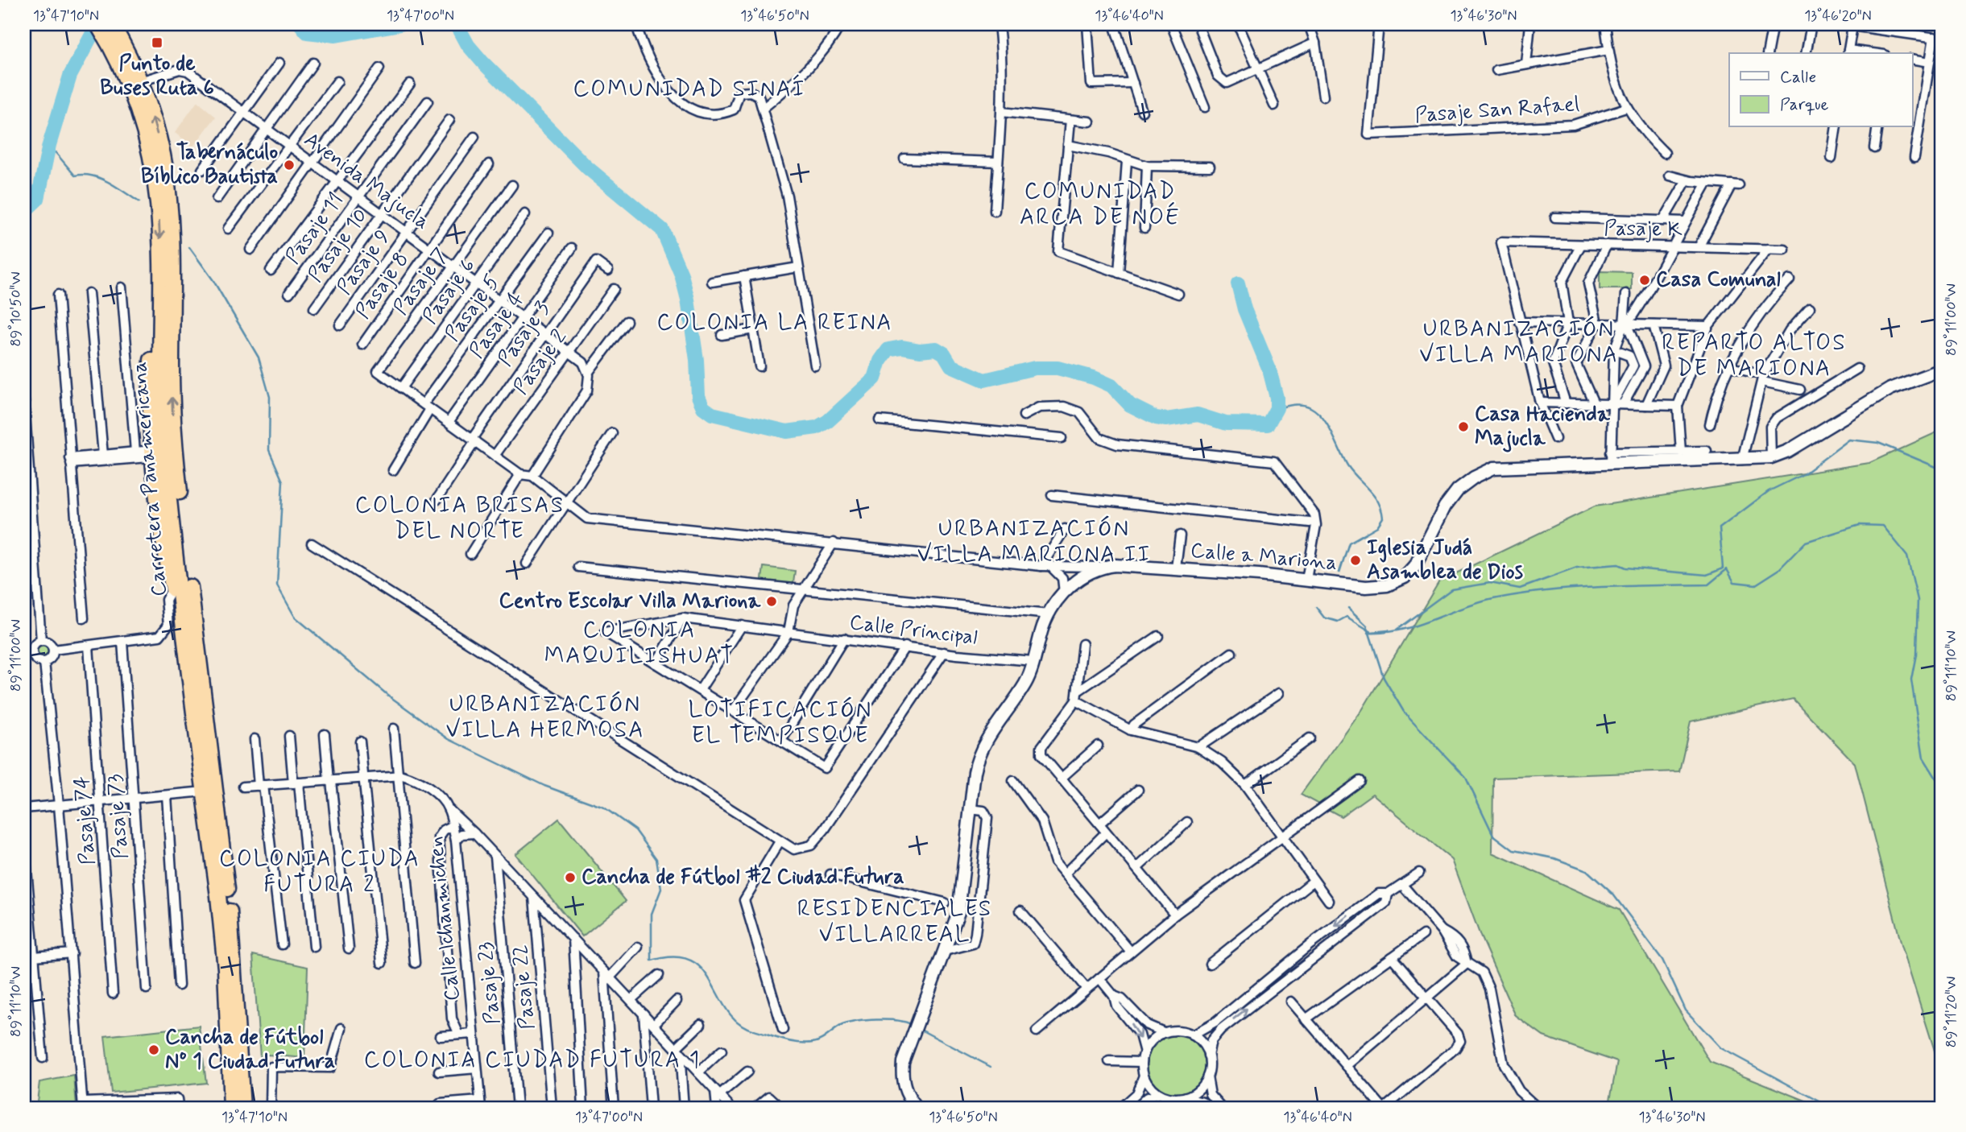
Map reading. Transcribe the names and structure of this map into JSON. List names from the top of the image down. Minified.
{"streets":{"highway":["Carretera Panamericana"],"main road":["Calle a Mariona"],"street":["Pasaje San Rafael","Avenida Majucla","Pasaje 11","Pasaje K","Pasaje 10","Pasaje 9","Pasaje 7","Pasaje 8","Pasaje 6","Pasaje 5","Pasaje 4","Pasaje 3","Pasaje 2","Calle Principal","Pasaje 73","Pasaje 74","Calle Ichanmichen","Pasaje 23","Pasaje 22"]},"crossings":[["Avenida Majucla","Pasaje 11"],["Avenida Majucla","Pasaje 10"],["Avenida Majucla","Pasaje 9"],["Avenida Majucla","Pasaje 7"],["Avenida Majucla","Pasaje 8"],["Avenida Majucla","Pasaje 6"],["Avenida Majucla","Pasaje 5"],["Avenida Majucla","Pasaje 4"],["Avenida Majucla","Pasaje 3"],["Avenida Majucla","Pasaje 2"],["Avenida Majucla","Carretera Panamericana"],["Pasaje 7","Pasaje 6"],["Calle a Mariona","Calle Principal"]],"districts":["COMUNIDAD SINAÍ","COMUNIDAD ARCA DE NOÉ","COLONIA LA REINA","URBANIZACIÓN VILLA MARIONA","REPARTO ALTOS DE MARIONA","COLONIA BRISAS DEL NORTE","URBANIZACIÓN VILLA MARIONA II","COLONIA MAQUILISHUAT","URBANIZACIÓN VILLA HERMOSA","LOTIFICACIÓN EL TEMPISQUE","COLONIA CIUDA FUTURA 2","RESIDENCIALES VILLARREAL","COLONIA CIUDAD FUTURA 1"],"places":{"transit":["Punto de Buses Ruta 6"],"other":["Tabernáculo Bíblico Bautista","Casa Comunal","Casa Hacienda Majucla","Iglesia Judá Asamblea de Dios","Centro Escolar Villa Mariona","Cancha de Fútbol #2 Ciudad Futura","Cancha de Fútbol Nº 1 Ciudad Futura"]},"legend":["Calle","Parque"],"coordinates":["13°47'10\"N","13°47'00\"N","13°46'50\"N","13°46'40\"N","13°46'30\"N","13°46'20\"N","89°10'50\"W","89°11'00\"W","89°11'10\"W","89°11'20\"W"]}
